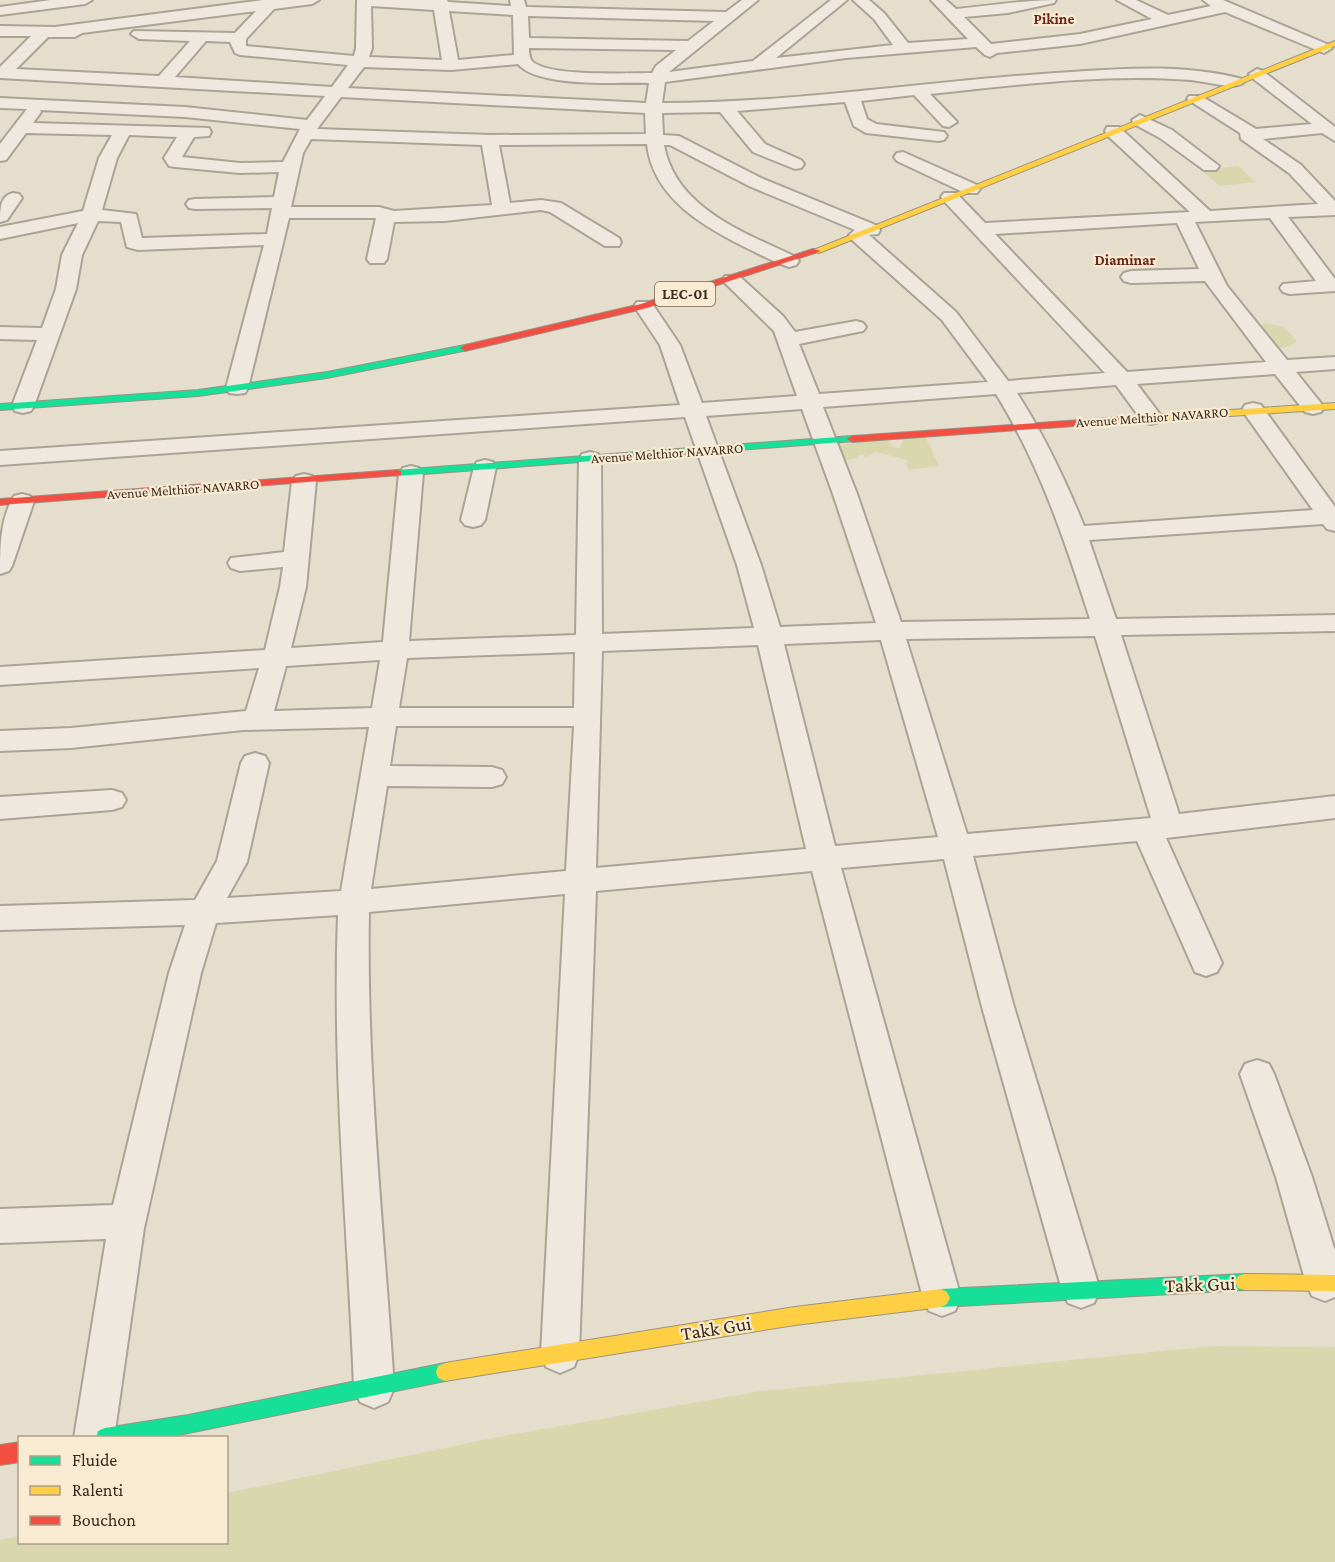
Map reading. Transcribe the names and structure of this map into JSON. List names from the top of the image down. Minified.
{"streets":{"main road":["LEC-01","Avenue Melthior NAVARRO","Takk Gui"]},"districts":["Pikine","Diaminar"],"legend":["Fluide","Ralenti","Bouchon"]}
